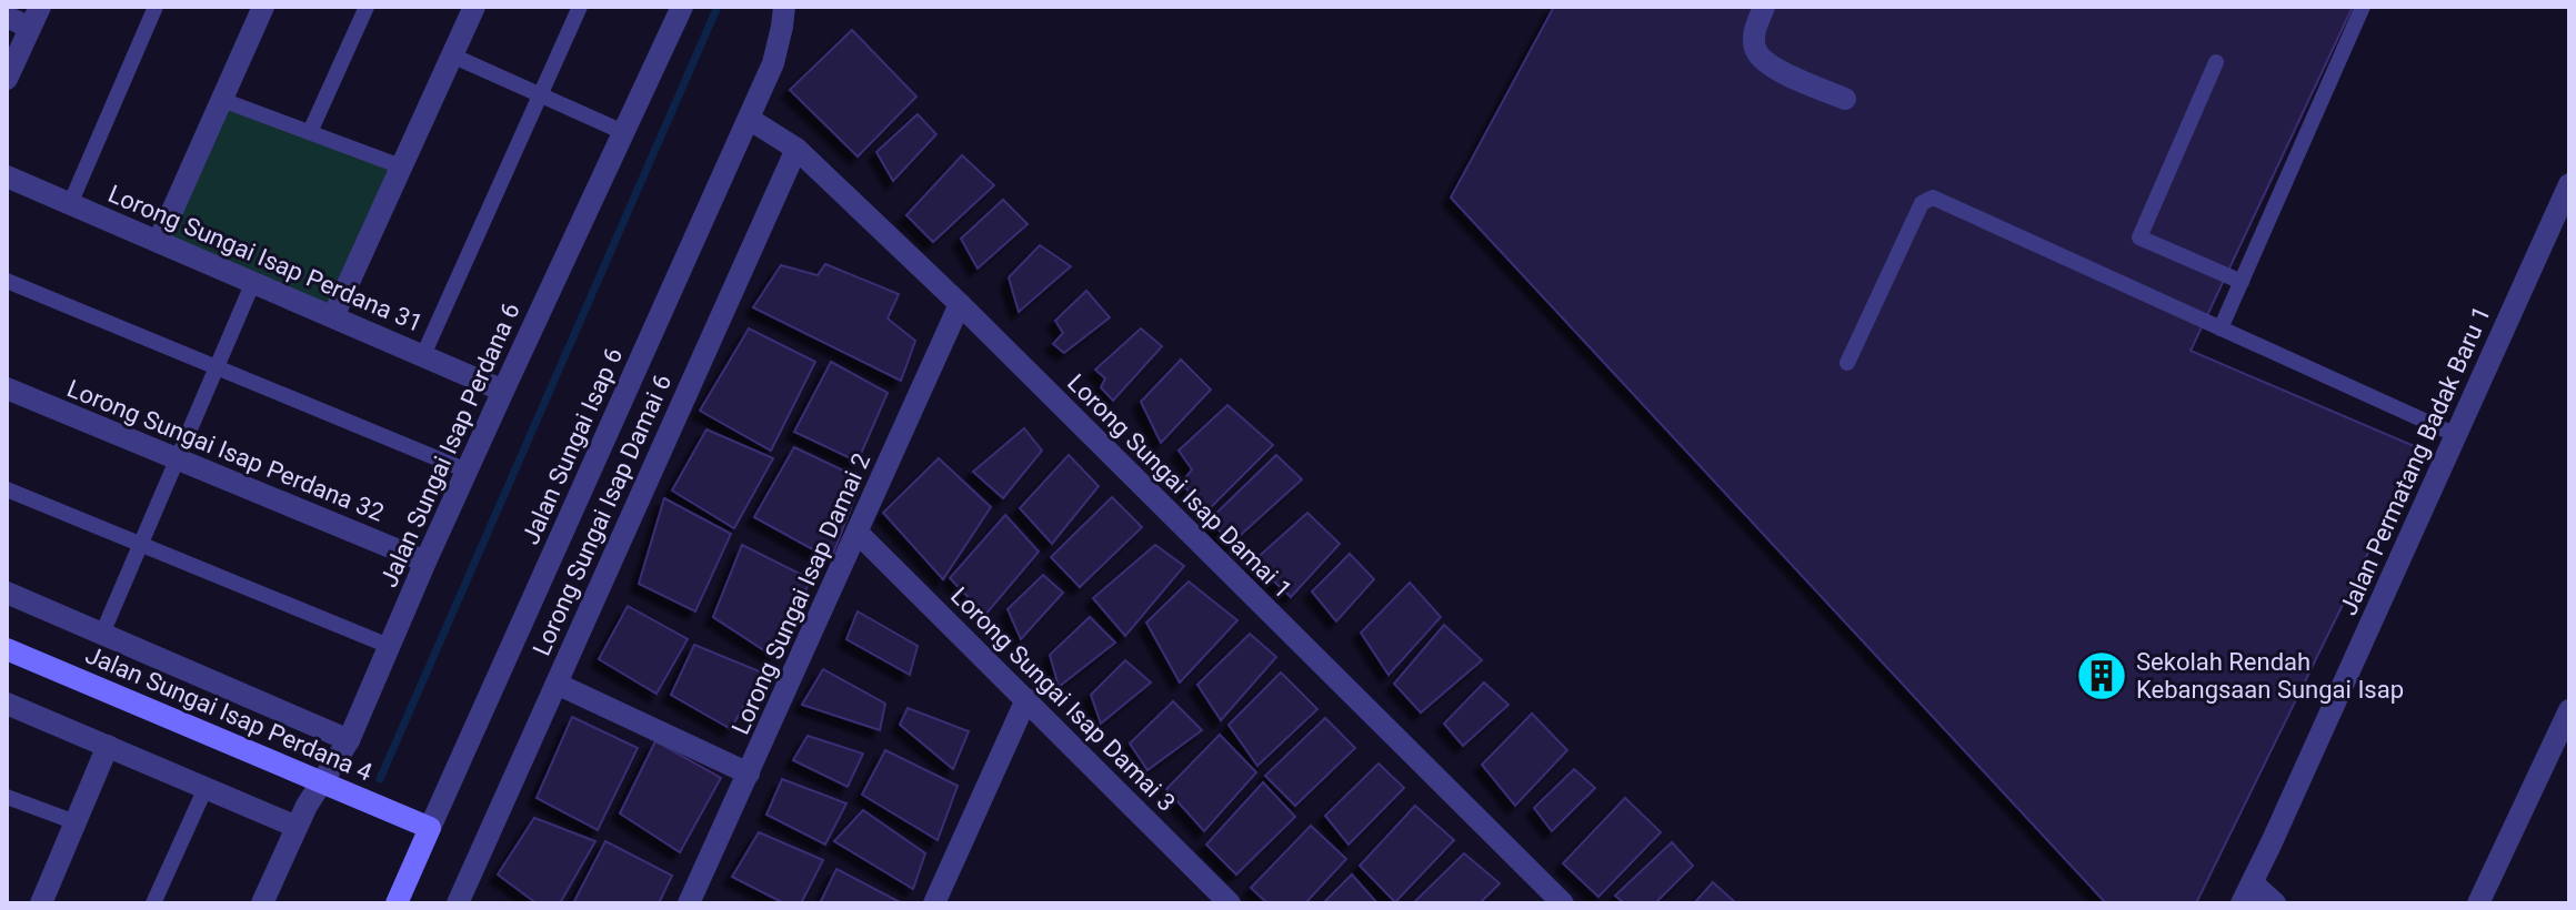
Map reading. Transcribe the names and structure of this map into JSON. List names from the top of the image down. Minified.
{"streets":{"street":["Lorong Sungai Isap Perdana 31","Jalan Sungai Isap Perdana 6","Jalan Sungai Isap 6","Lorong Sungai Isap Perdana 32","Jalan Permatang Badak Baru 1","Lorong Sungai Isap Damai 1","Lorong Sungai Isap Damai 6","Lorong Sungai Isap Damai 2","Lorong Sungai Isap Damai 3","Jalan Sungai Isap Perdana 4"]},"crossings":[["Lorong Sungai Isap Perdana 31","Jalan Sungai Isap Perdana 6"],["Jalan Sungai Isap Perdana 6","Lorong Sungai Isap Perdana 32"],["Jalan Sungai Isap Perdana 6","Jalan Sungai Isap Perdana 4"],["Jalan Sungai Isap 6","Lorong Sungai Isap Damai 1"],["Jalan Sungai Isap 6","Jalan Sungai Isap Perdana 4"],["Lorong Sungai Isap Damai 1","Lorong Sungai Isap Damai 6"],["Lorong Sungai Isap Damai 1","Lorong Sungai Isap Damai 2"],["Lorong Sungai Isap Damai 2","Lorong Sungai Isap Damai 3"]],"places":{"building":["Sekolah Rendah Kebangsaan Sungai Isap"]}}
